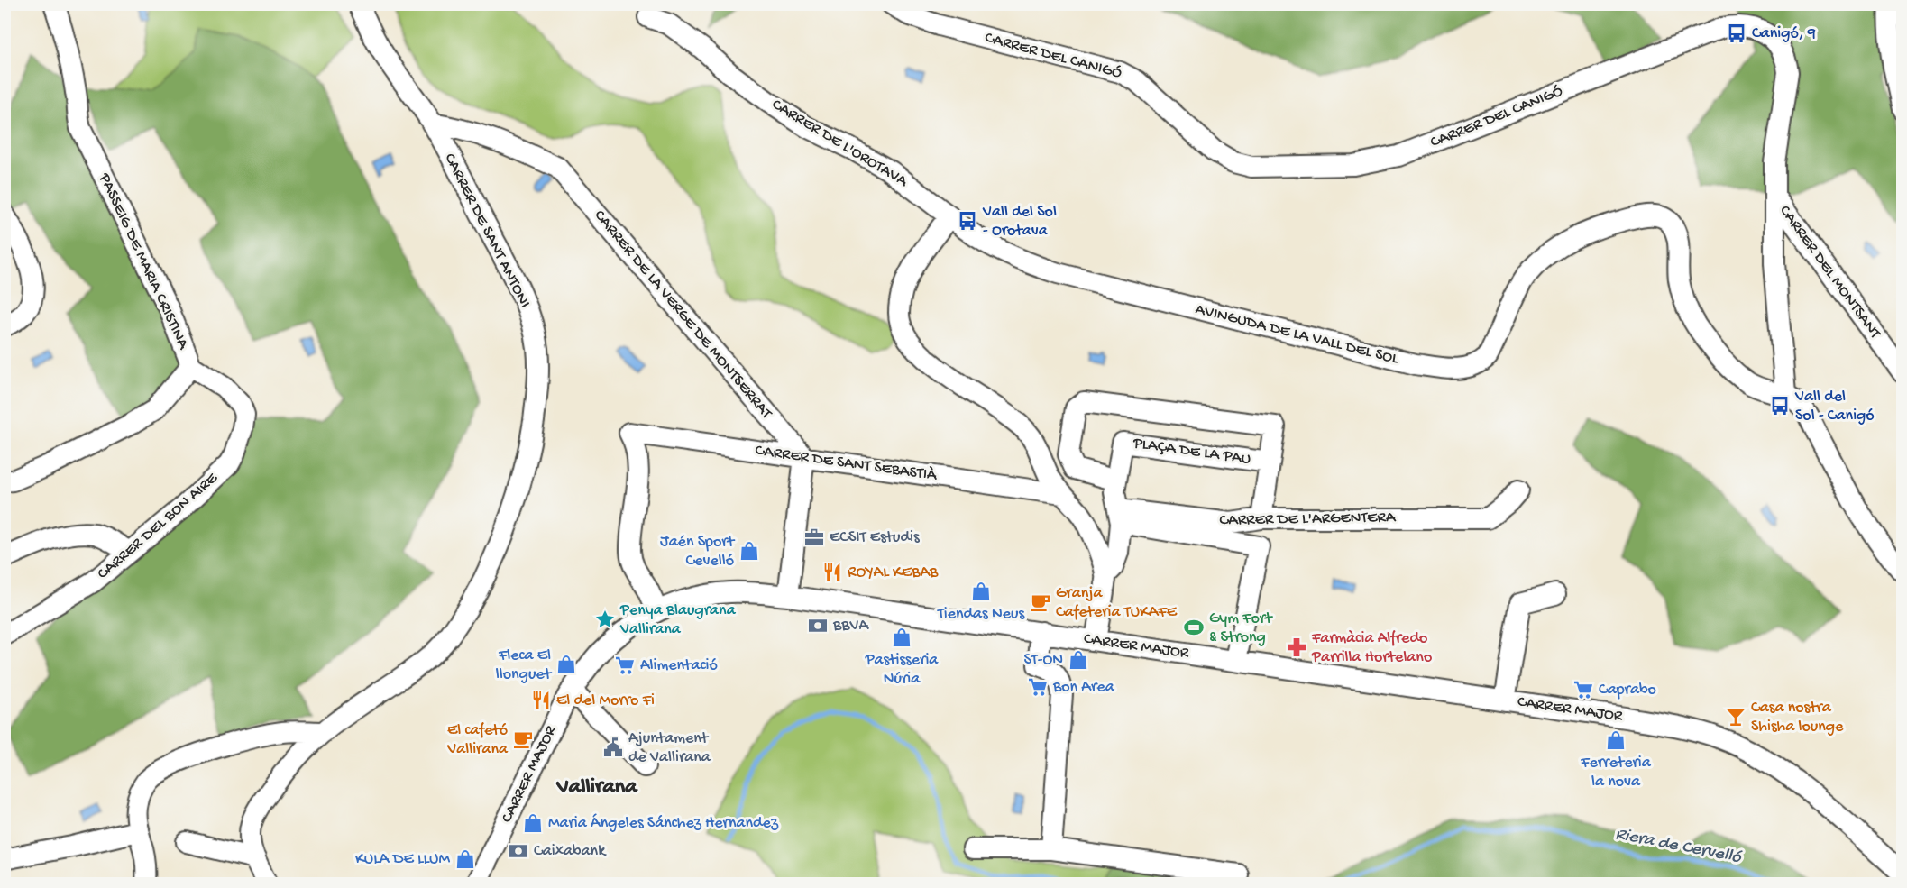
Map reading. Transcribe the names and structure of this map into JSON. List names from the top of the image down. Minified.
{"streets":{"street":["CARRER DEL CANIGÓ","CARRER DE L'OROTAVA","CARRER DE SANT ANTONI","PASSEIG DE MARIA CRISTINA","CARRER DEL MONTSANT","CARRER DE LA VERGE DE MONTSERRAT","AVINGUDA DE LA VALL DEL SOL","PLAÇA DE LA PAU","CARRER DE SANT SEBASTIÀ","CARRER DE L'ARGENTERA","CARRER DEL BON AIRE","CARRER MAJOR"]},"crossings":[["CARRER DEL CANIGÓ","CARRER DEL MONTSANT"],["CARRER DEL CANIGÓ","AVINGUDA DE LA VALL DEL SOL"],["CARRER DE L'OROTAVA","AVINGUDA DE LA VALL DEL SOL"],["CARRER DE SANT ANTONI","CARRER DE LA VERGE DE MONTSERRAT"],["PASSEIG DE MARIA CRISTINA","CARRER DEL BON AIRE"],["CARRER DE LA VERGE DE MONTSERRAT","CARRER DE SANT SEBASTIÀ"],["PLAÇA DE LA PAU","CARRER DE L'ARGENTERA"],["CARRER DE SANT SEBASTIÀ","CARRER MAJOR"]],"districts":["Vallirana"],"water":["Riera de Cervelló"],"places":{"bus stop":["Canigó, 9","Vall del Sol - Orotava","Vall del Sol - Canigó"],"office":["ECSIT Estudis"],"shop":["Jaén Sport Cevelló","Tiendas Neus","Pastisseria Núria","ST-ON","Fleca El llonguet","Ferreteria la nova","Maria Ángeles Sánchez Hernandez","KULA DE LLUM"],"restaurant":["ROYAL KEBAB","El del Morro Fi"],"cafe":["Granja Cafeteria TUKAFE","El cafetó Vallirana"],"place":["Penya Blaugrana Vallirana"],"bank":["BBVA","Caixabank"],"sports":["Gym Fort & Strong"],"pharmacy":["Farmàcia Alfredo Parrilla Hortelano"],"supermarket":["Alimentació","Bon Area","Caprabo"],"bar":["Casa nostra Shisha lounge"],"public building":["Ajuntament de Vallirana"]}}
